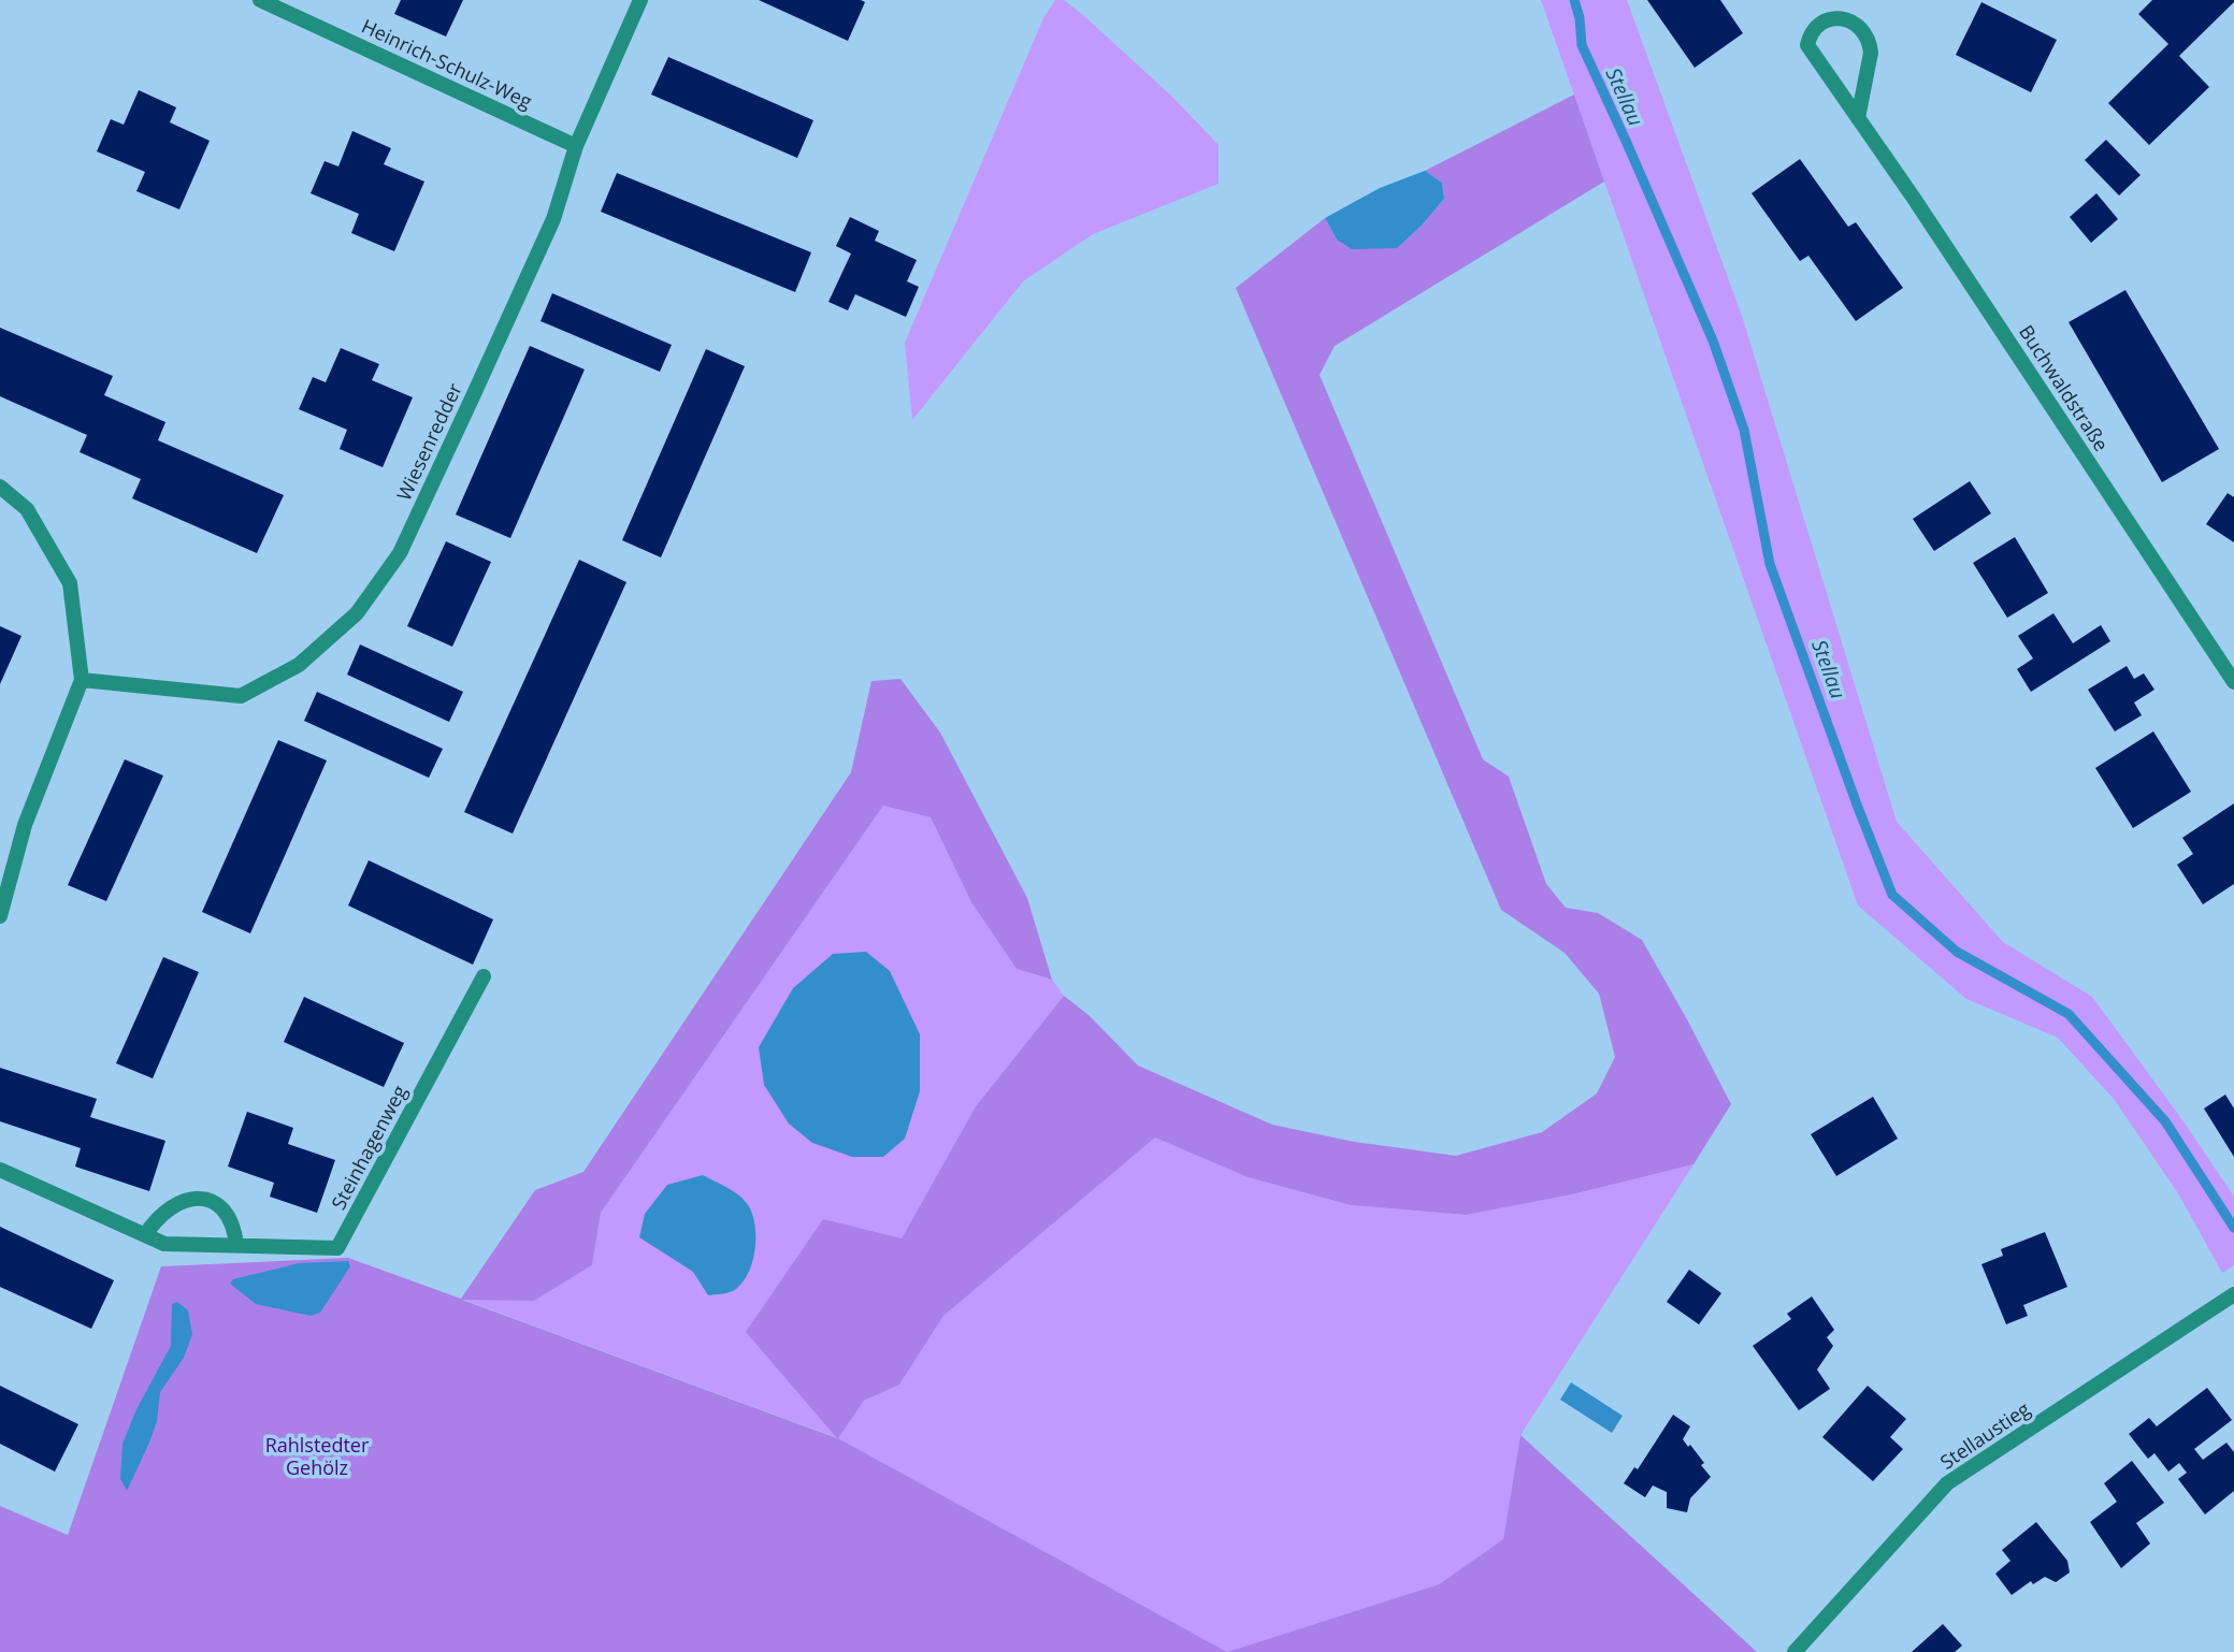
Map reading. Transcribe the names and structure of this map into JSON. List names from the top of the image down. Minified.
{"streets":{"street":["Heinrich-Schulz-Weg","Buchwaldstraße","Wiesenredder","Steinhagenweg","Stellaustieg"]},"crossings":[["Heinrich-Schulz-Weg","Wiesenredder"]],"water":["Stellau"],"parks":["Rahlstedter Gehölz"]}
